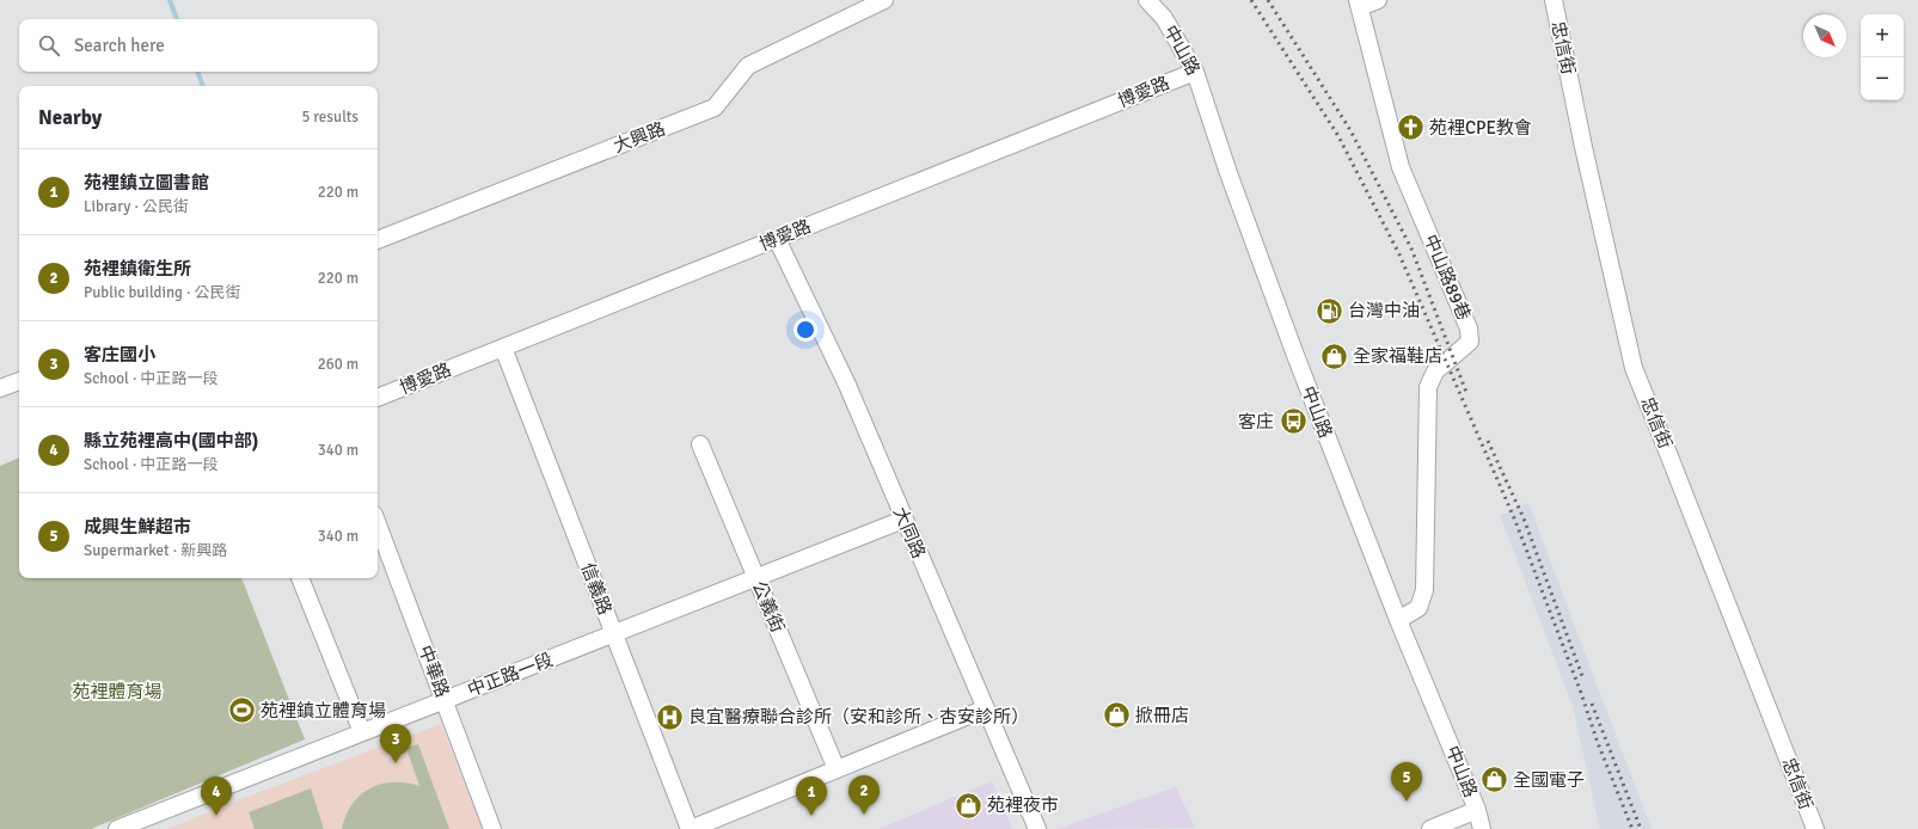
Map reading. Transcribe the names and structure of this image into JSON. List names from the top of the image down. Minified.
{"streets":{"street":["忠信街","中山路","博愛路","大興路","中山路89巷","大同路","信義路","公義街","中華路","中正路一段"]},"crossings":[["中山路","博愛路"],["中山路","中山路89巷"],["博愛路","大同路"],["博愛路","信義路"],["大同路","中正路一段"],["信義路","中正路一段"],["公義街","中正路一段"],["中華路","中正路一段"]],"parks":["苑裡體育場"],"places":{"church":["苑裡CPE教會"],"fuel station":["台灣中油"],"shop":["全家福鞋店","掀冊店","全國電子","苑裡夜市"],"bus stop":["客庄"],"sports":["苑裡鎮立體育場"],"hospital":["良宜醫療聯合診所（安和診所、杏安診所）"]},"north":"bottom right","page":{"map_buttons":["+","−"],"search":"Search here","heading":["Nearby","5 results"],"list":[{"mark":"1","name":"苑裡鎮立圖書館","note":"Library · 公民街","value":"220 m"},{"mark":"2","name":"苑裡鎮衛生所","note":"Public building · 公民街","value":"220 m"},{"mark":"3","name":"客庄國小","note":"School · 中正路一段","value":"260 m"},{"mark":"4","name":"縣立苑裡高中(國中部)","note":"School · 中正路一段","value":"340 m"},{"mark":"5","name":"成興生鮮超市","note":"Supermarket · 新興路","value":"340 m"}],"pins":["3","5","2","1","4"]}}
